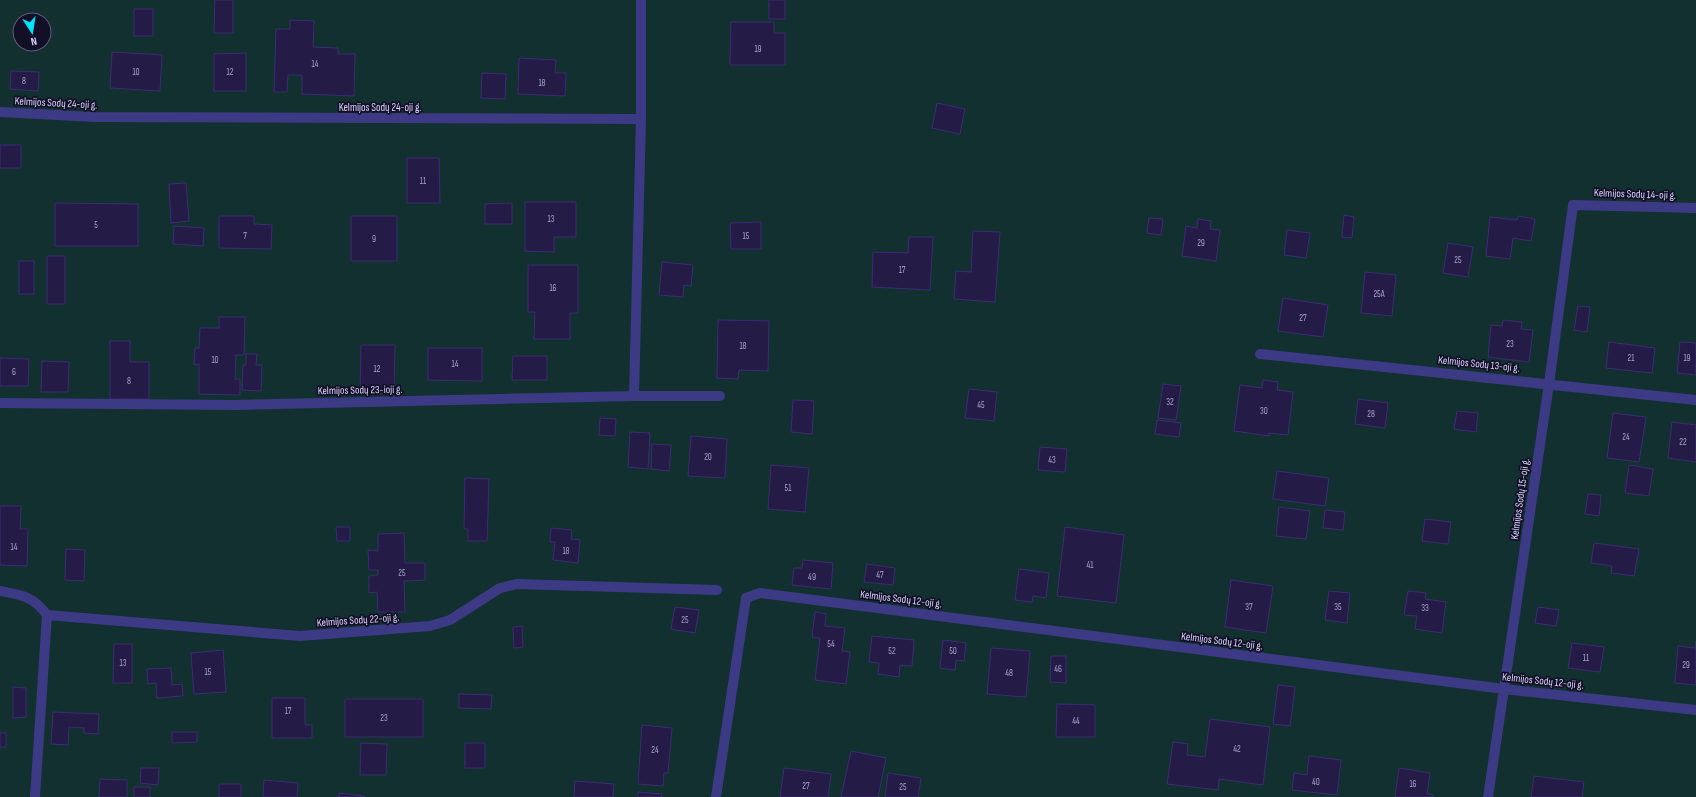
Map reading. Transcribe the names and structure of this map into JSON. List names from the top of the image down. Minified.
{"streets":{"street":["Kelmijos Sodų 24-oji g.","Kelmijos Sodų 14-oji g.","Kelmijos Sodų 13-oji g.","Kelmijos Sodų 23-ioji g.","Kelmijos Sodų 15-oji g.","Kelmijos Sodų 12-oji g.","Kelmijos Sodų 22-oji g."]},"crossings":[["Kelmijos Sodų 14-oji g.","Kelmijos Sodų 15-oji g."],["Kelmijos Sodų 13-oji g.","Kelmijos Sodų 15-oji g."],["Kelmijos Sodų 15-oji g.","Kelmijos Sodų 12-oji g."]],"house_numbers":["19","14","10","12","8","18","11","13","5","7","15","9","29","25","17","16","25A","27","23","18","21","19","10","14","12","6","8","32","45","30","28","24","22","20","43","51","14","18","41","25","47","49","37","35","33","25","54","52","50","11","13","29","46","15","48","17","23","44","42","24","40","16","27","25"],"north":"bottom"}
